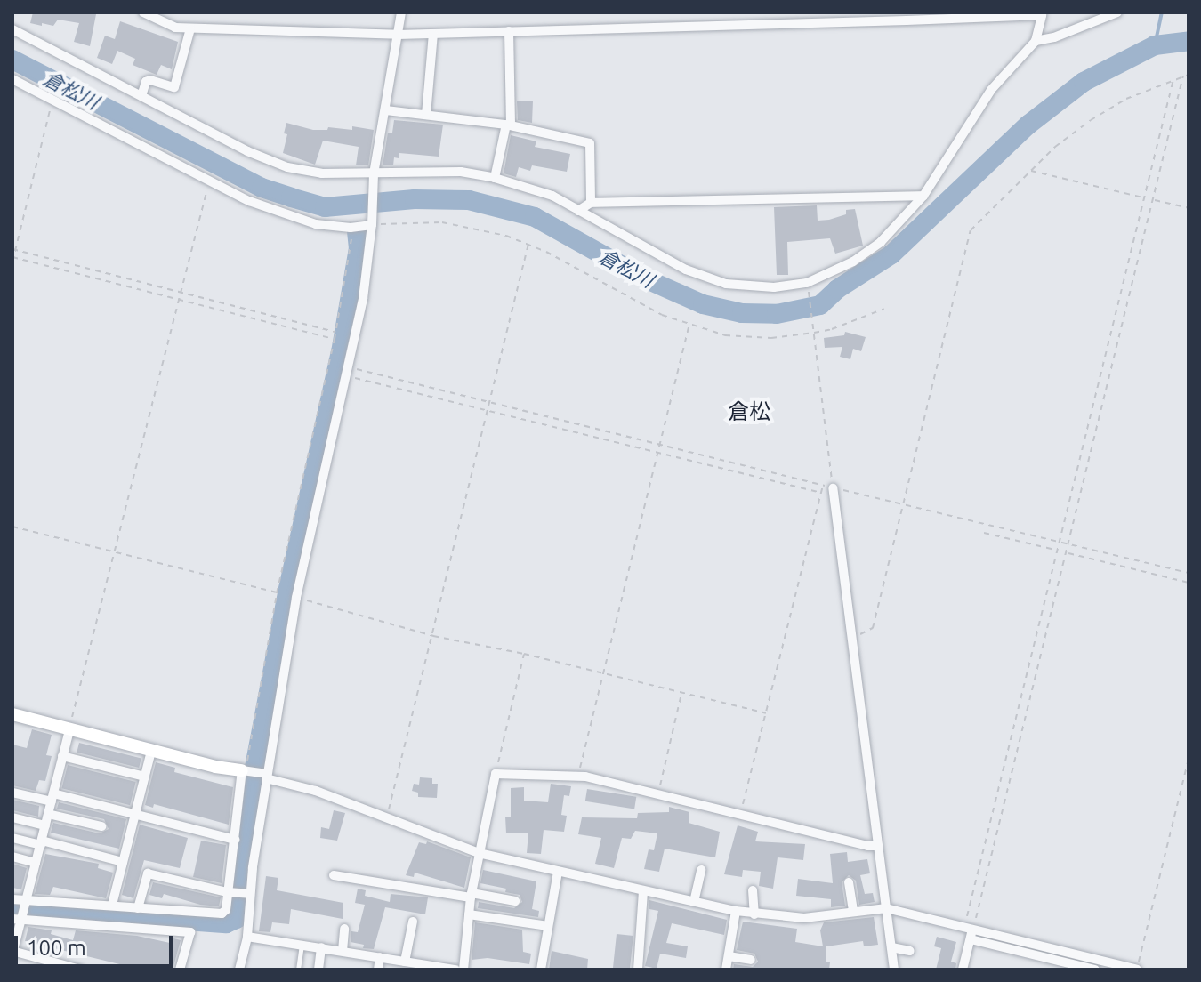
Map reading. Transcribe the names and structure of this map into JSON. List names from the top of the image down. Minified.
{"districts":["倉松"],"water":["倉松川"],"scale_bar":"100 m"}
